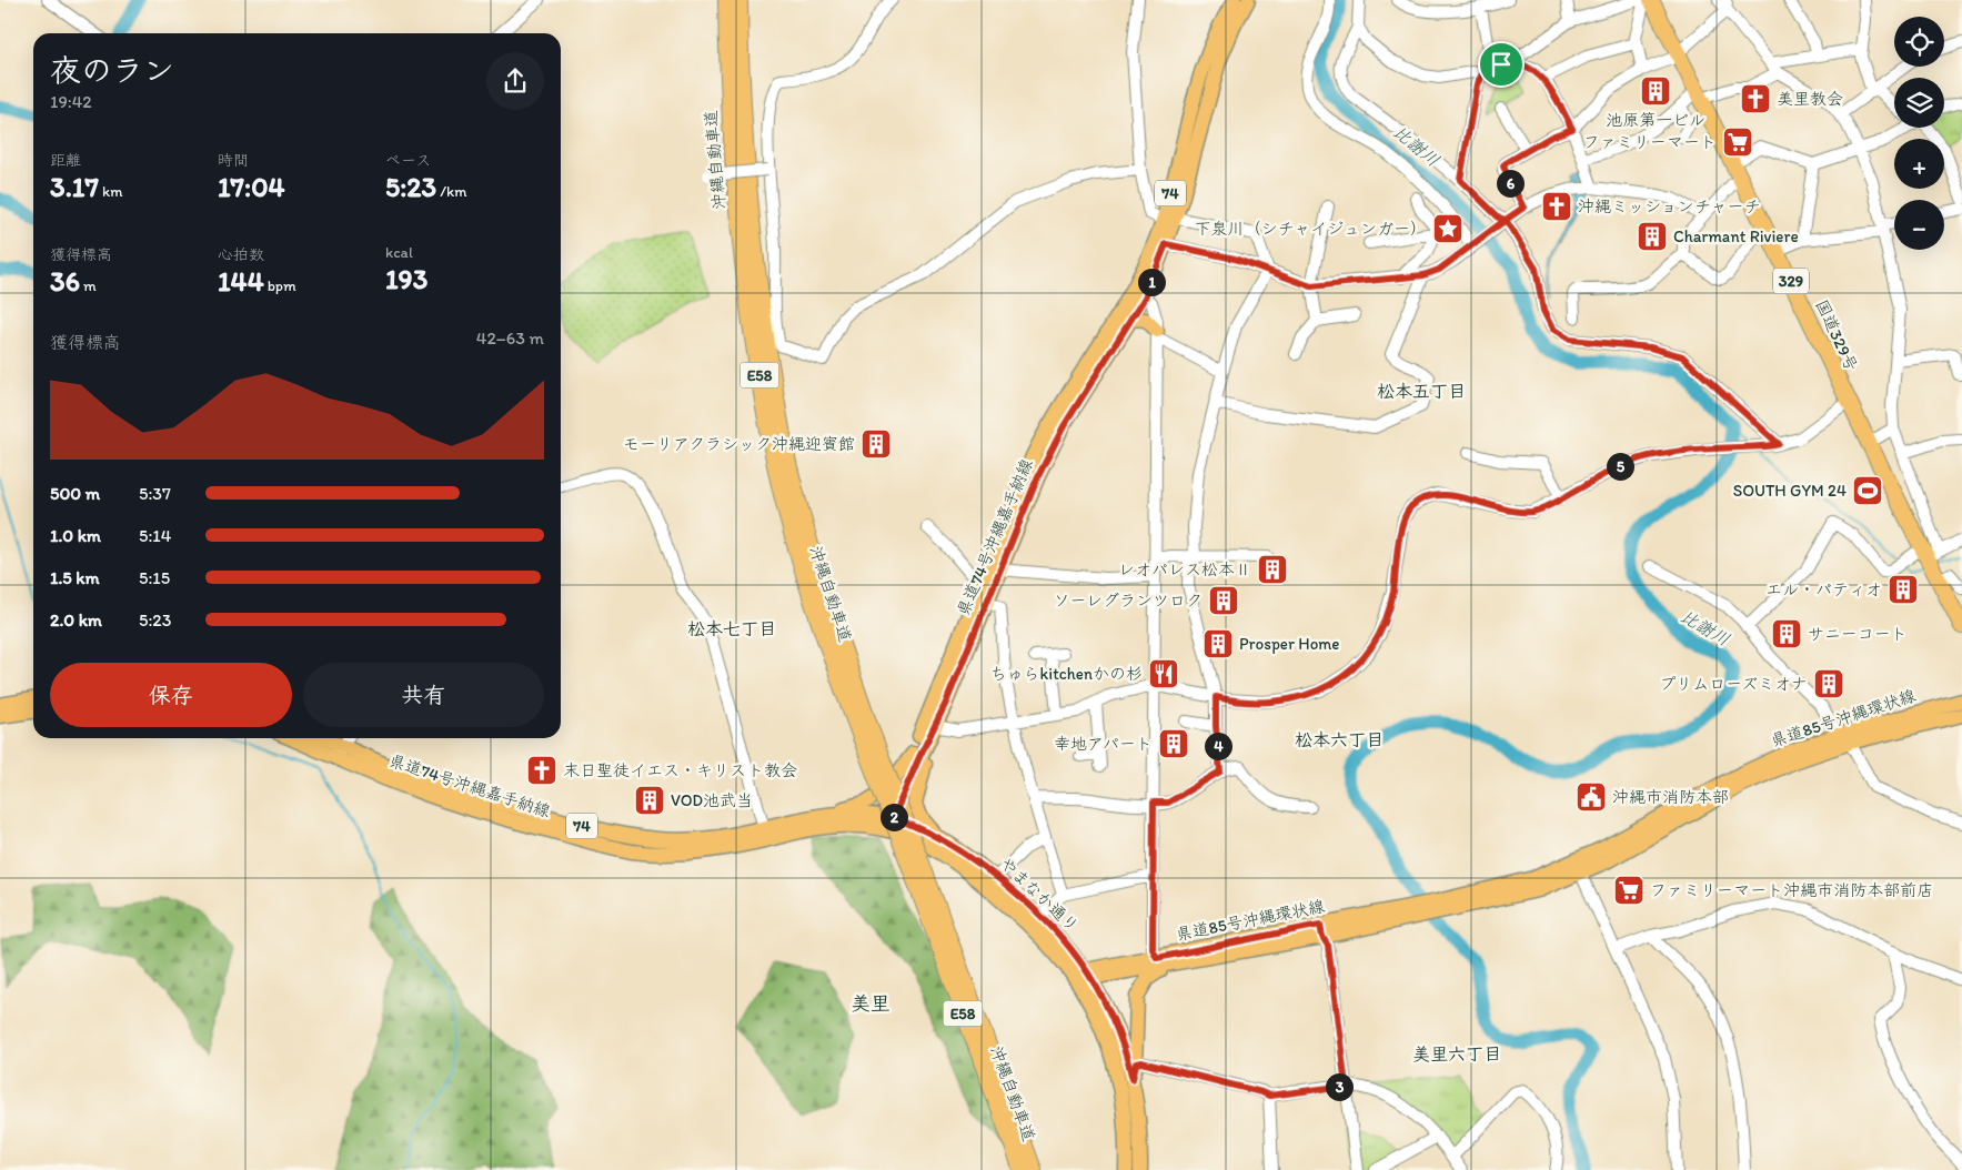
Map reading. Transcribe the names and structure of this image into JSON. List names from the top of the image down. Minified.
{"streets":{"highway":["沖縄自動車道","329","国道329号","E58"],"main road":["74","県道74号沖縄嘉手納線","県道85号沖縄環状線","やまなか通り"]},"crossings":[["県道74号沖縄嘉手納線","やまなか通り"],["県道85号沖縄環状線","やまなか通り"]],"districts":["松本五丁目","松本七丁目","松本六丁目","美里","美里六丁目"],"water":["比謝川"],"places":{"building":["池原第一ビル","Charmant Riviere","モーリアクラシック沖縄迎賓館","レオパレス松本Ⅱ","エル・パティオ","ソーレグランツロク","サニーコート","Prosper Home","プリムローズミオナ","幸地アパート","VOD池武当"],"church":["美里教会","沖縄ミッションチャーチ","末日聖徒イエス・キリスト教会"],"supermarket":["ファミリーマート","ファミリーマート沖縄市消防本部前店"],"place":["下泉川（シチャイジュンガー）"],"sports":["SOUTH GYM 24"],"restaurant":["ちゅらkitchenかの杉"],"public building":["沖縄市消防本部"]},"page":{"map_buttons":["+","−"],"heading":["夜のラン","19:42"],"stats":[["距離","3.17 km"],["時間","17:04"],["ペース","5:23 /km"],["獲得標高","36 m"],["心拍数","144 bpm"],["kcal","193"]],"pins":["6","1","5","4","2","3"],"chart":["獲得標高","42–63 m"],"list":[{"name":"500 m","note":"5:37"},{"name":"1.0 km","note":"5:14"},{"name":"1.5 km","note":"5:15"},{"name":"2.0 km","note":"5:23"}],"buttons":["保存","共有"]}}
